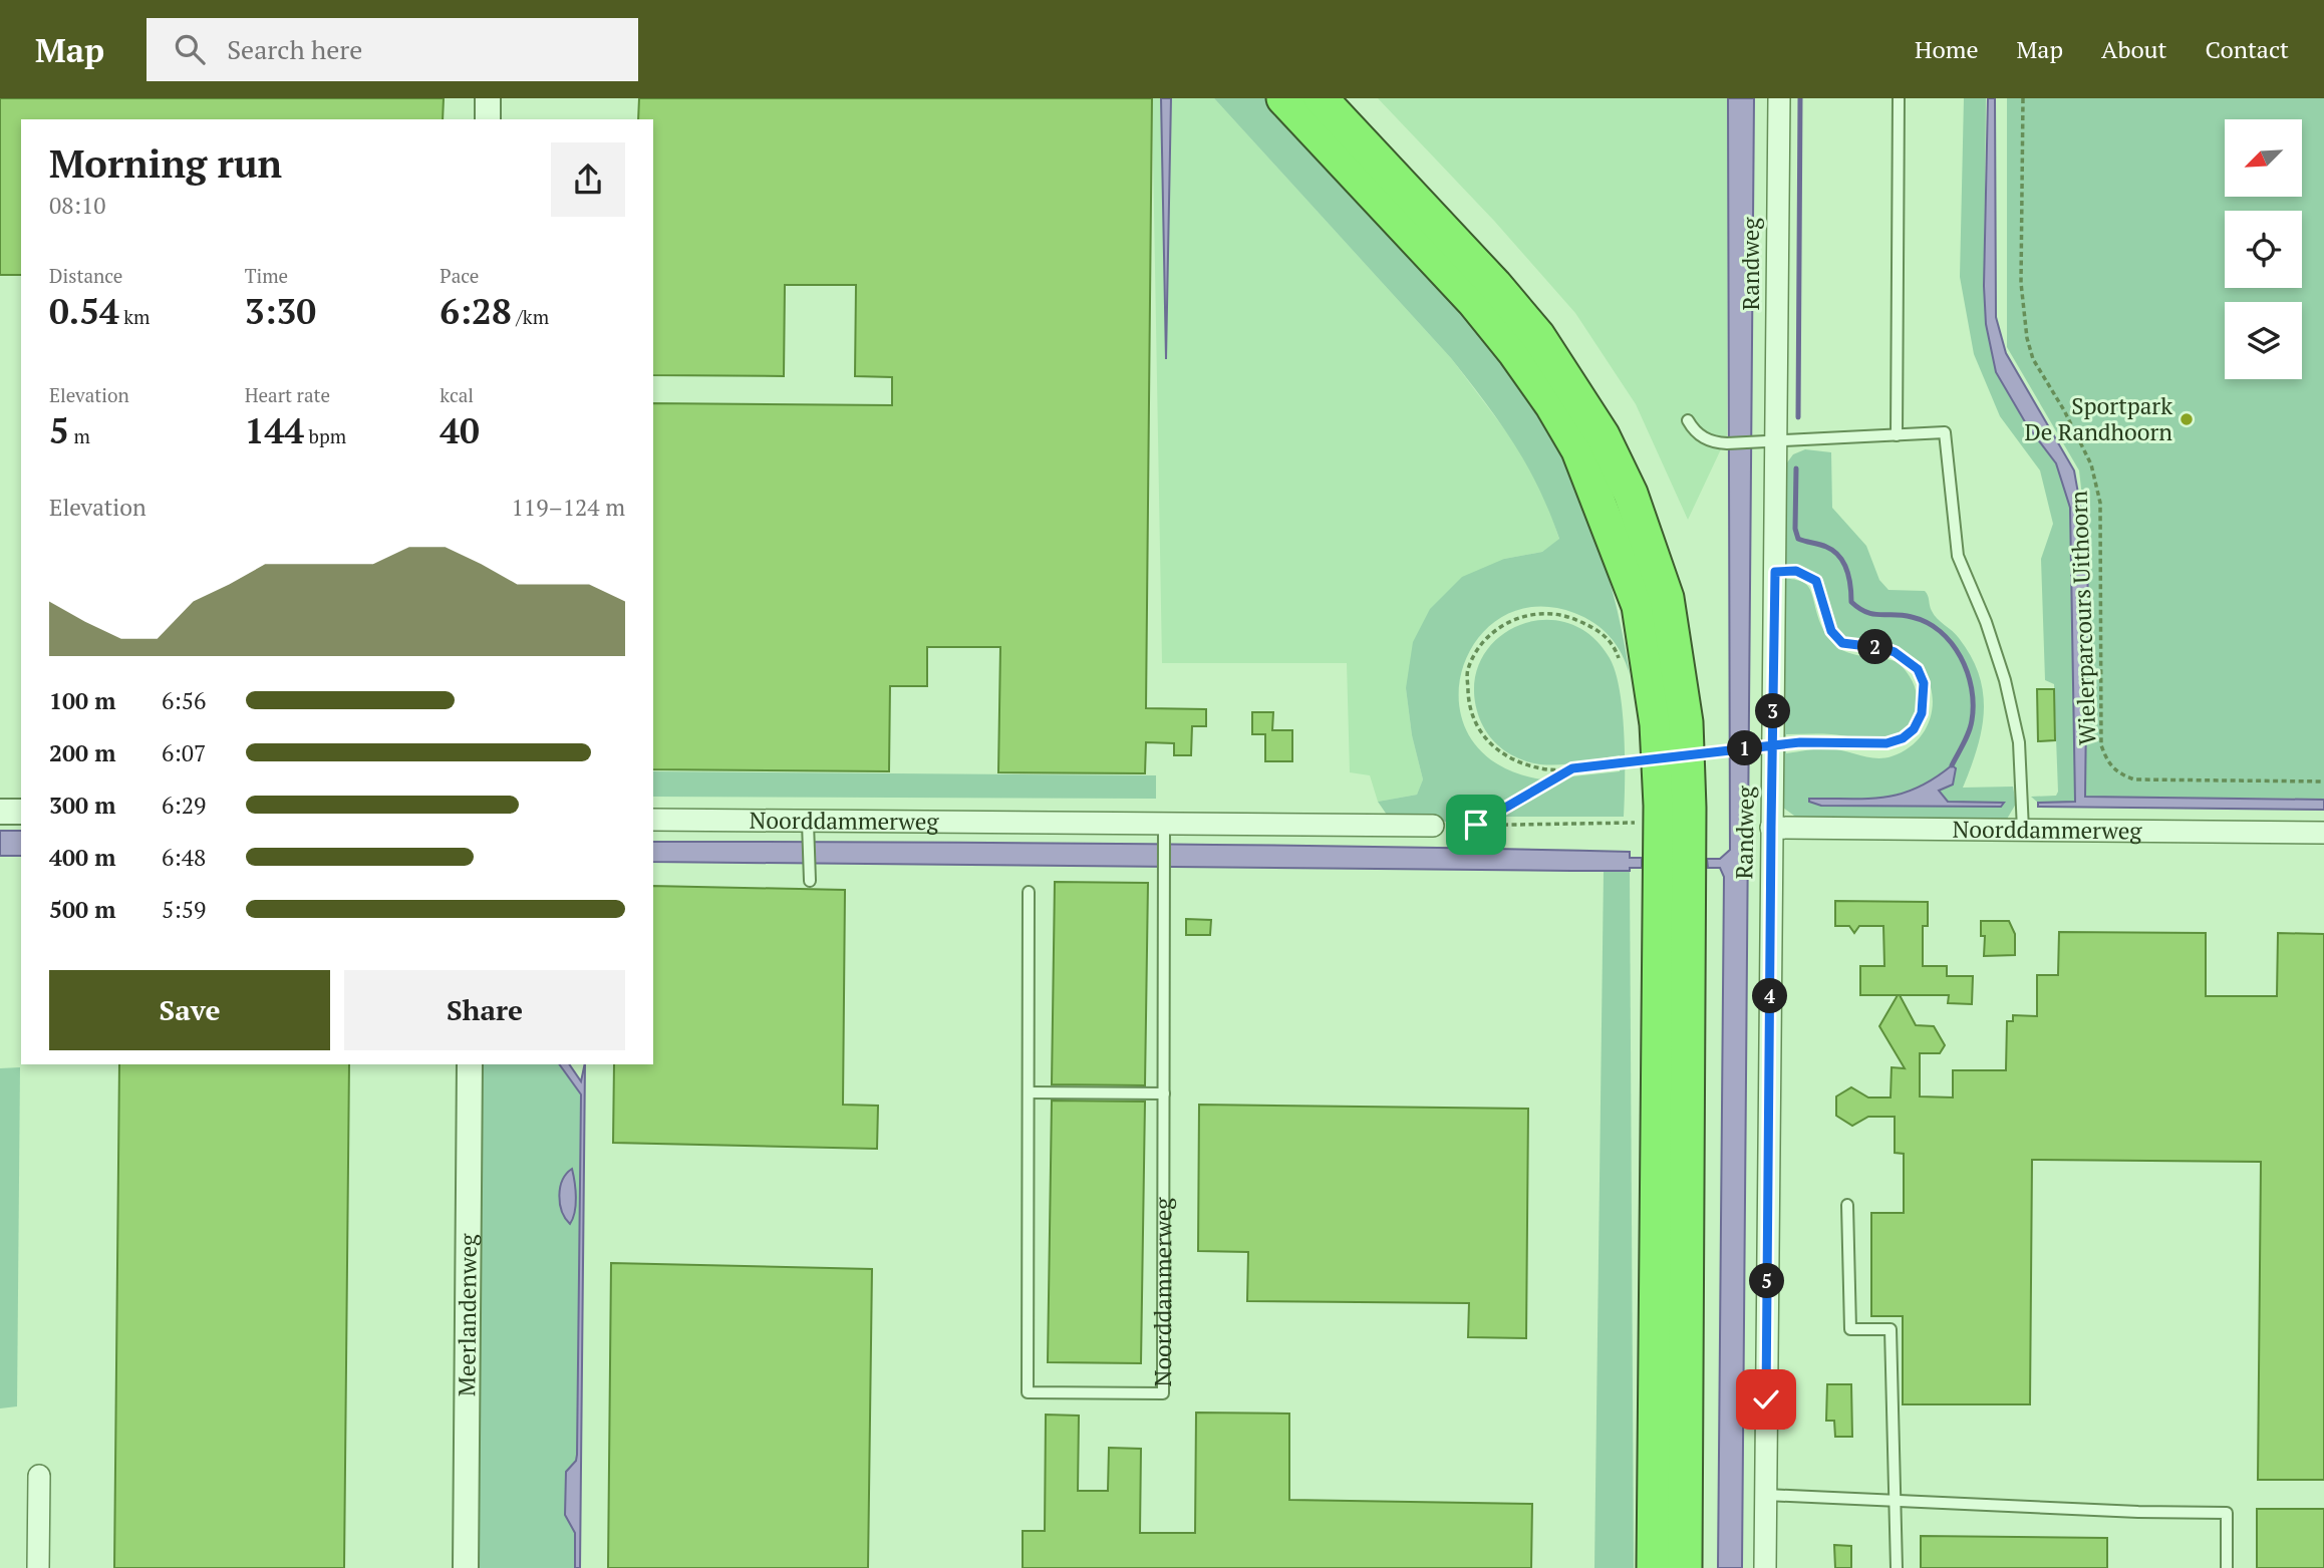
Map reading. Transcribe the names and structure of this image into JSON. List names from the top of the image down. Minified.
{"streets":{"street":["Randweg","Noorddammerweg","Meerlandenweg"],"path":["Wielerparcours Uithoorn"]},"crossings":[["Randweg","Noorddammerweg"]],"places":["Sportpark De Randhoorn"],"north":"bottom left","page":{"header":"Map","search":"Search here","nav":["Home","Map","About","Contact"],"heading":["Morning run","08:10"],"stats":[["Distance","0.54 km"],["Time","3:30"],["Pace","6:28 /km"],["Elevation","5 m"],["Heart rate","144 bpm"],["kcal","40"]],"chart":["Elevation","119–124 m"],"pins":["2","3","1","4","5"],"list":[{"name":"100 m","note":"6:56"},{"name":"200 m","note":"6:07"},{"name":"300 m","note":"6:29"},{"name":"400 m","note":"6:48"},{"name":"500 m","note":"5:59"}],"buttons":["Save","Share"]}}
